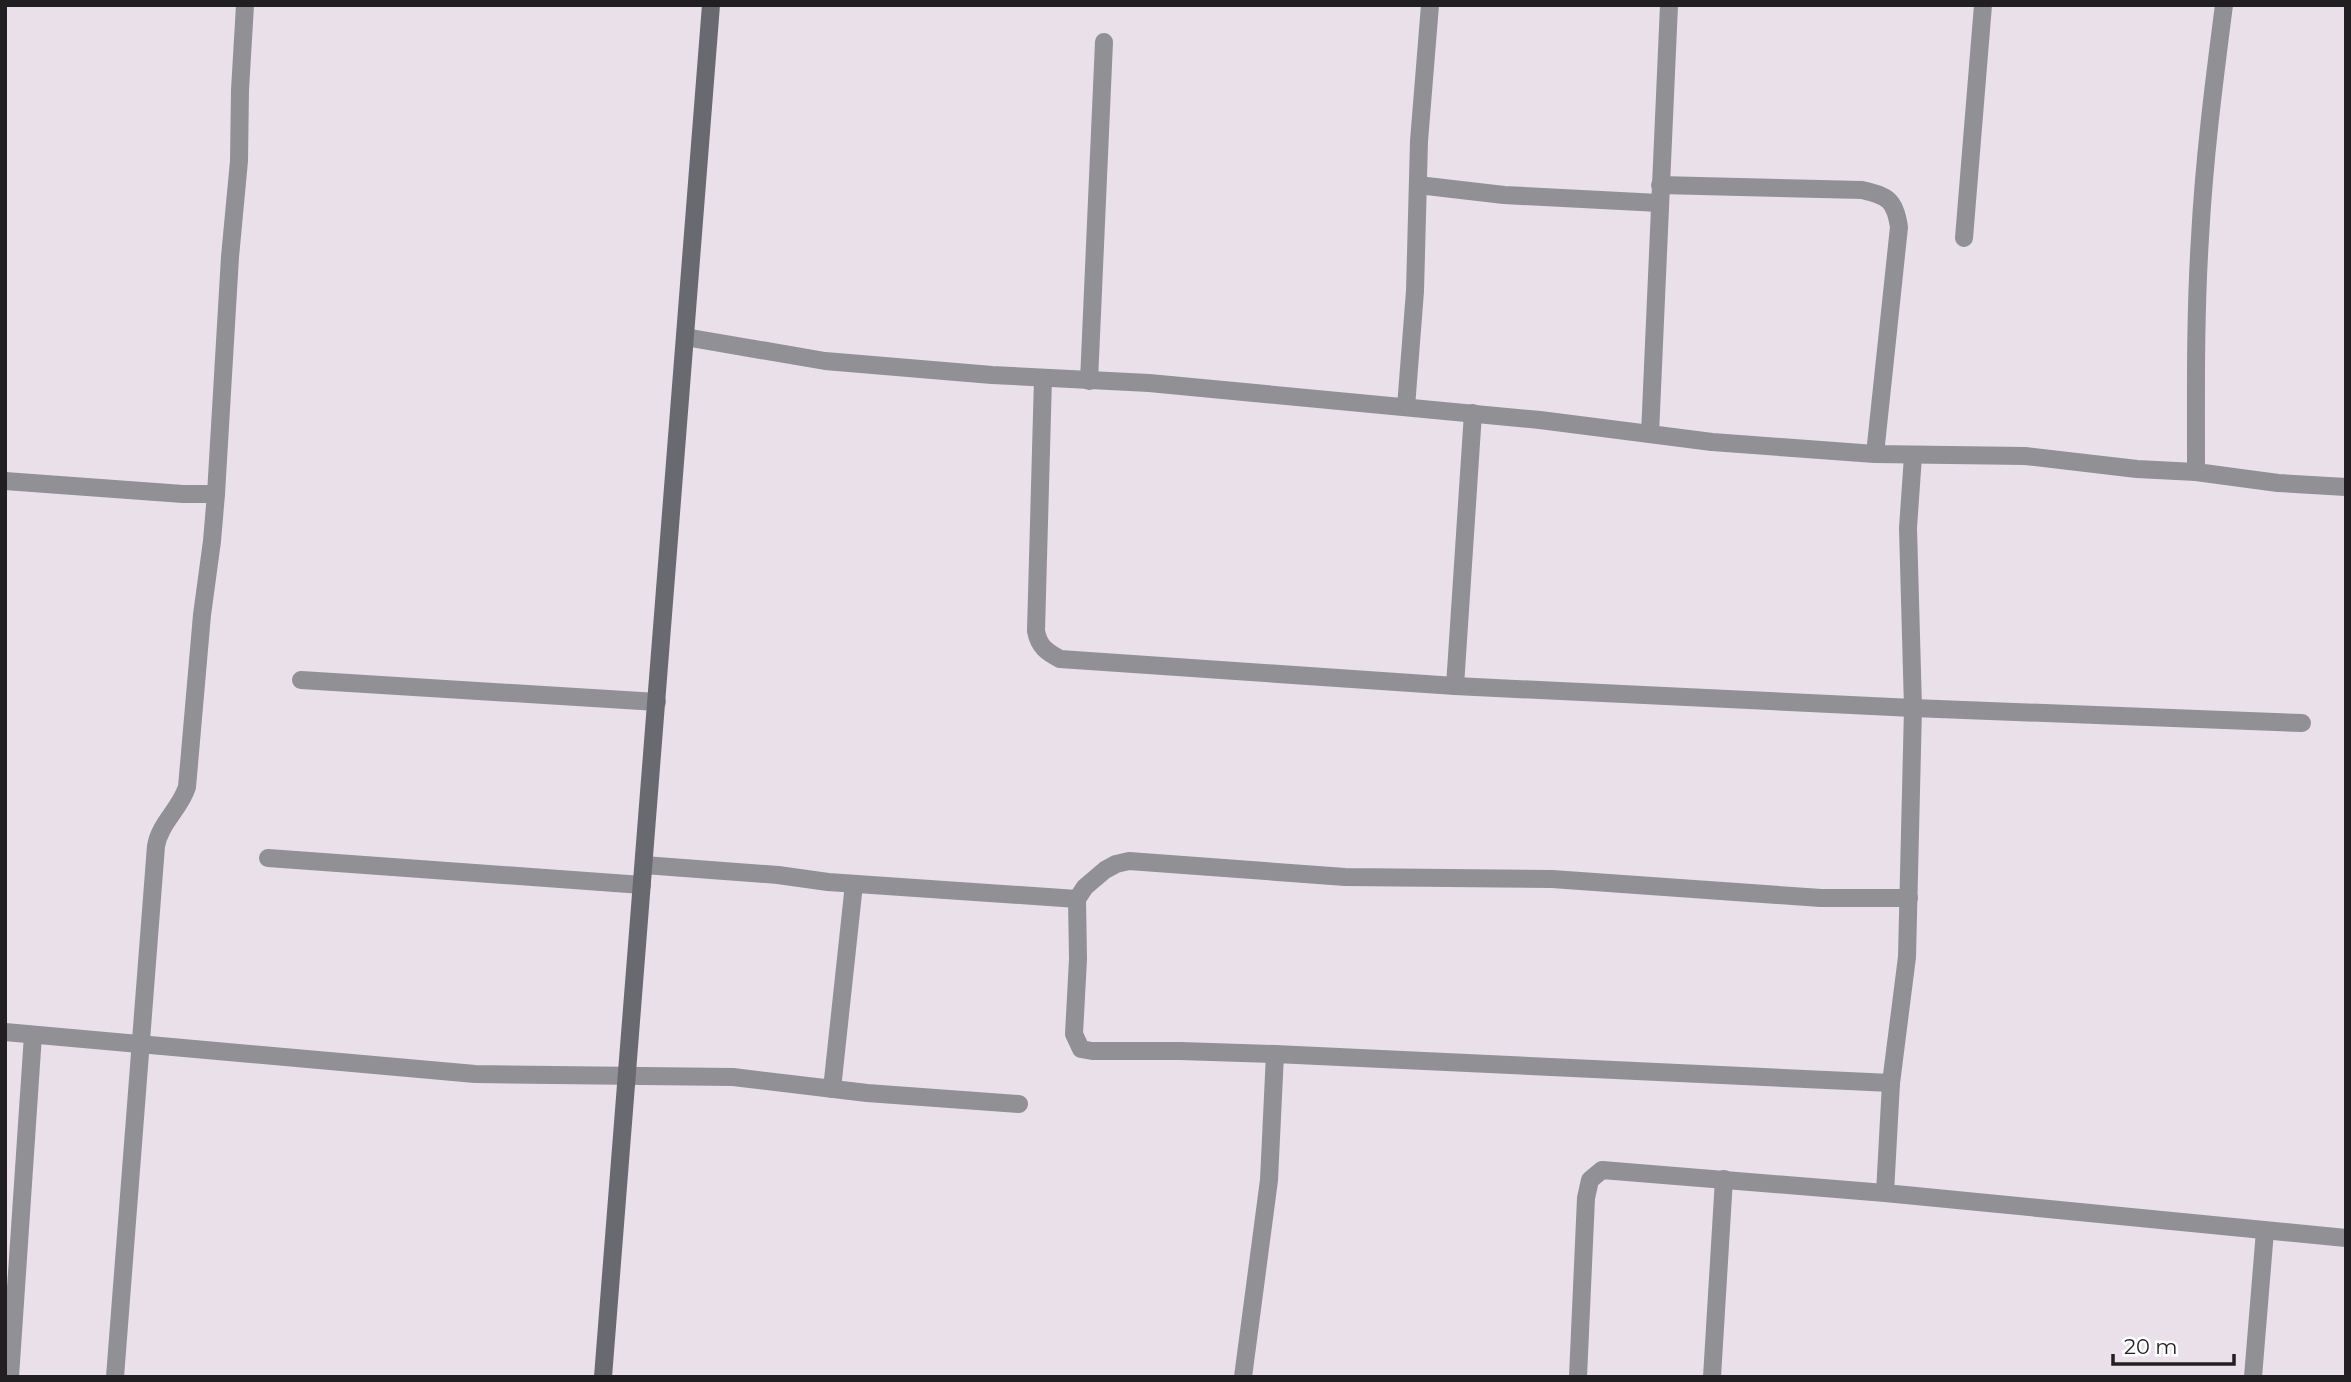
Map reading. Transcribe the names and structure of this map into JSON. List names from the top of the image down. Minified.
{"scale_bar":"20 m"}
